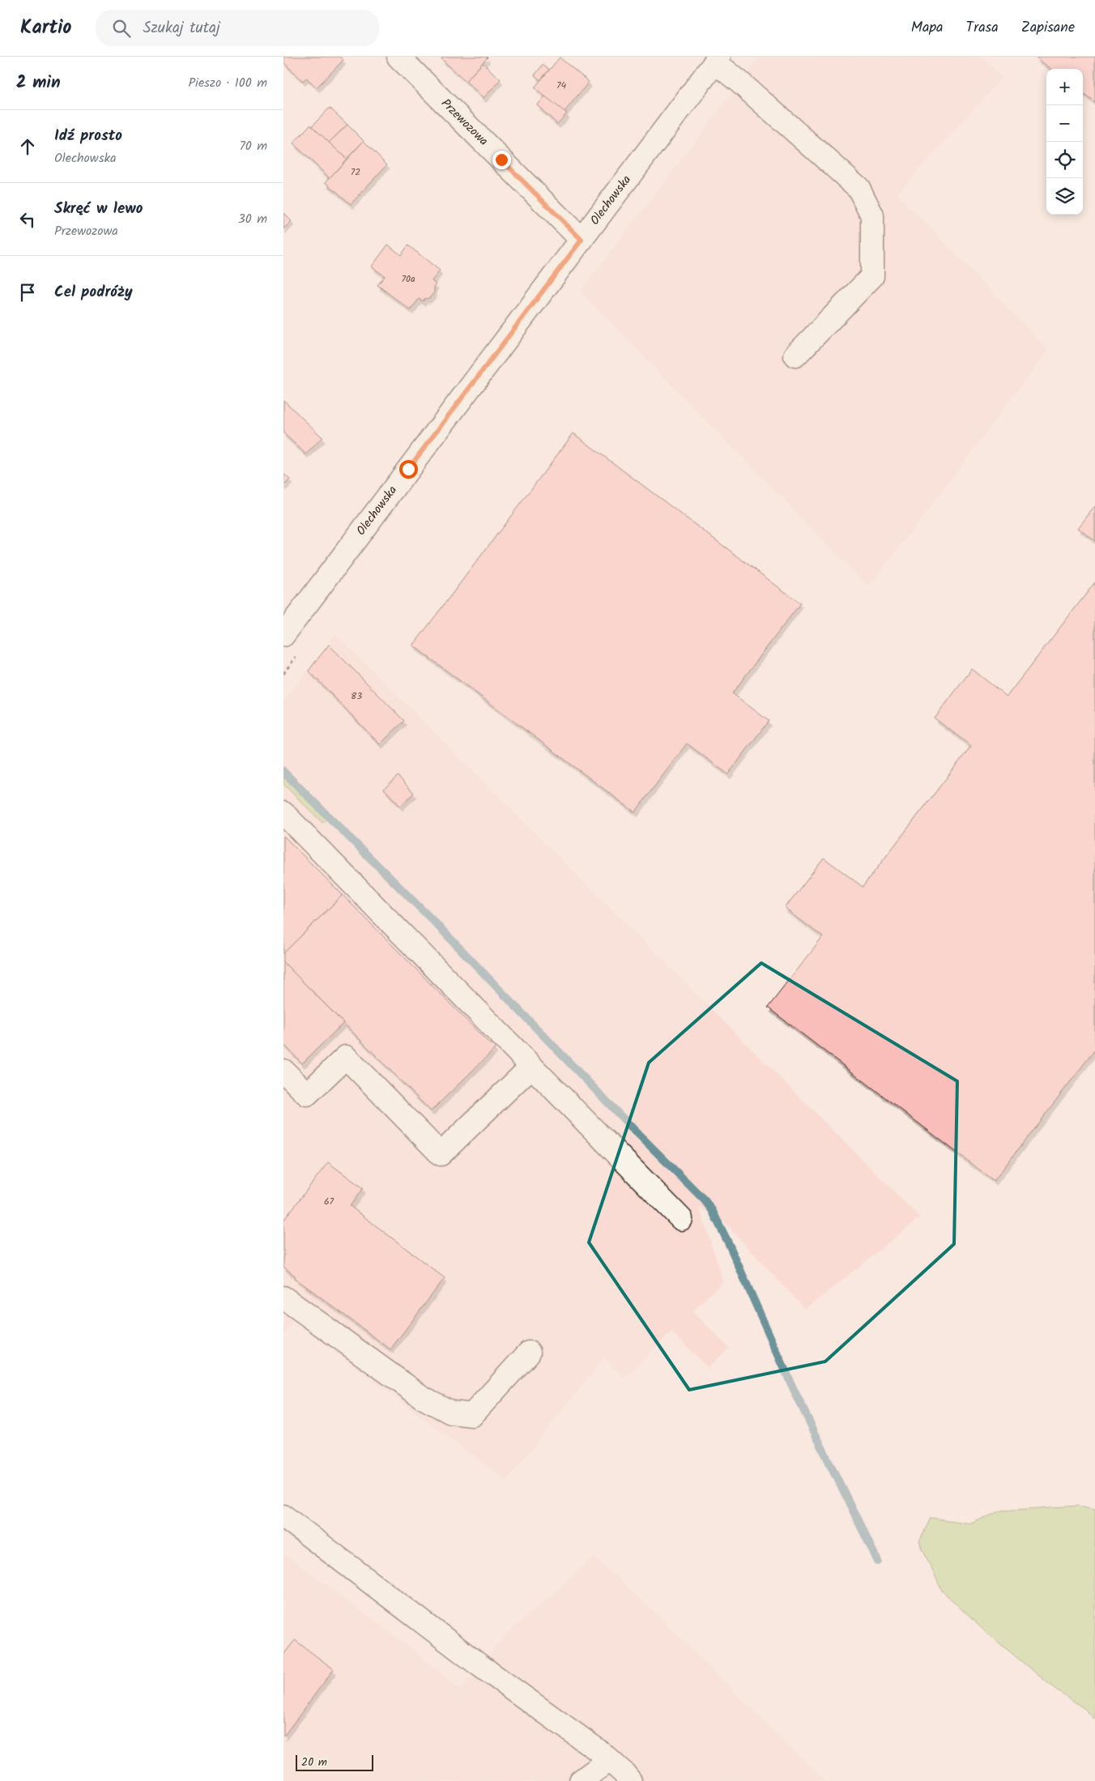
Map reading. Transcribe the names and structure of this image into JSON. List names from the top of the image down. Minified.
{"streets":{"street":["Przewozowa","Olechowska"]},"crossings":[["Przewozowa","Olechowska"]],"house_numbers":["74","72","70a","83","67"],"scale_bar":"20 m","page":{"header":"Kartio","search":"Szukaj tutaj","nav":["Mapa","Trasa","Zapisane"],"heading":["2 min","Pieszo · 100 m"],"map_buttons":["+","−"],"list":[["Idź prosto","Olechowska","70 m"],["Skręć w lewo","Przewozowa","30 m"],"Cel podróży"],"scale":"20 m"}}
